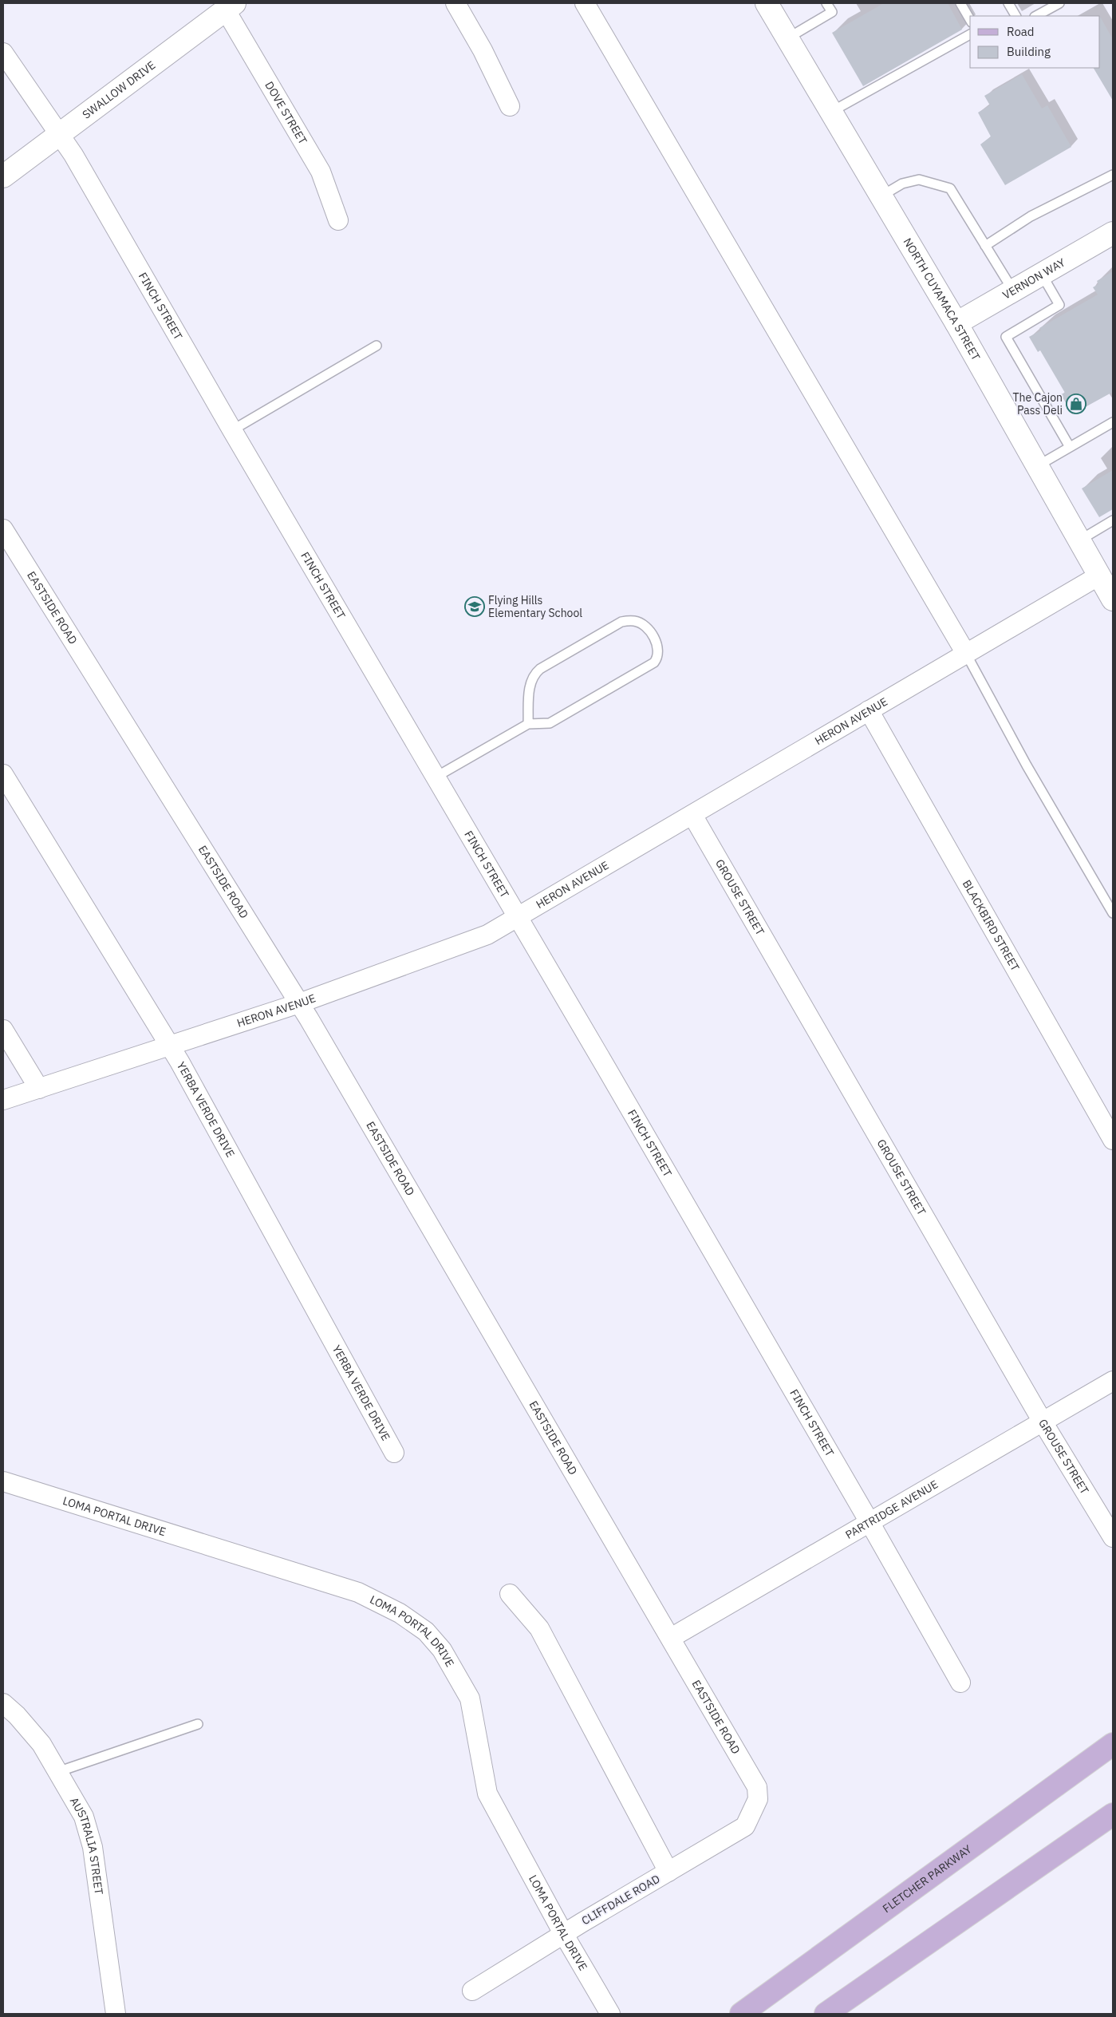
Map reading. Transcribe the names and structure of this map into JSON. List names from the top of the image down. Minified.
{"streets":{"main road":["SWALLOW DRIVE","VERNON WAY","NORTH CUYAMACA STREET","FLETCHER PARKWAY"],"street":["DOVE STREET","FINCH STREET","EASTSIDE ROAD","HERON AVENUE","GROUSE STREET","BLACKBIRD STREET","YERBA VERDE DRIVE","PARTRIDGE AVENUE","LOMA PORTAL DRIVE","AUSTRALIA STREET","CLIFFDALE ROAD"]},"crossings":[["SWALLOW DRIVE","DOVE STREET"],["SWALLOW DRIVE","FINCH STREET"],["VERNON WAY","NORTH CUYAMACA STREET"],["NORTH CUYAMACA STREET","HERON AVENUE"],["FINCH STREET","HERON AVENUE"],["FINCH STREET","PARTRIDGE AVENUE"],["EASTSIDE ROAD","HERON AVENUE"],["EASTSIDE ROAD","PARTRIDGE AVENUE"],["EASTSIDE ROAD","CLIFFDALE ROAD"],["HERON AVENUE","GROUSE STREET"],["HERON AVENUE","BLACKBIRD STREET"],["HERON AVENUE","YERBA VERDE DRIVE"],["GROUSE STREET","PARTRIDGE AVENUE"],["LOMA PORTAL DRIVE","CLIFFDALE ROAD"]],"places":{"shop":["The Cajon Pass Deli"],"school or university":["Flying Hills Elementary School"]},"legend":["Road","Building"]}
